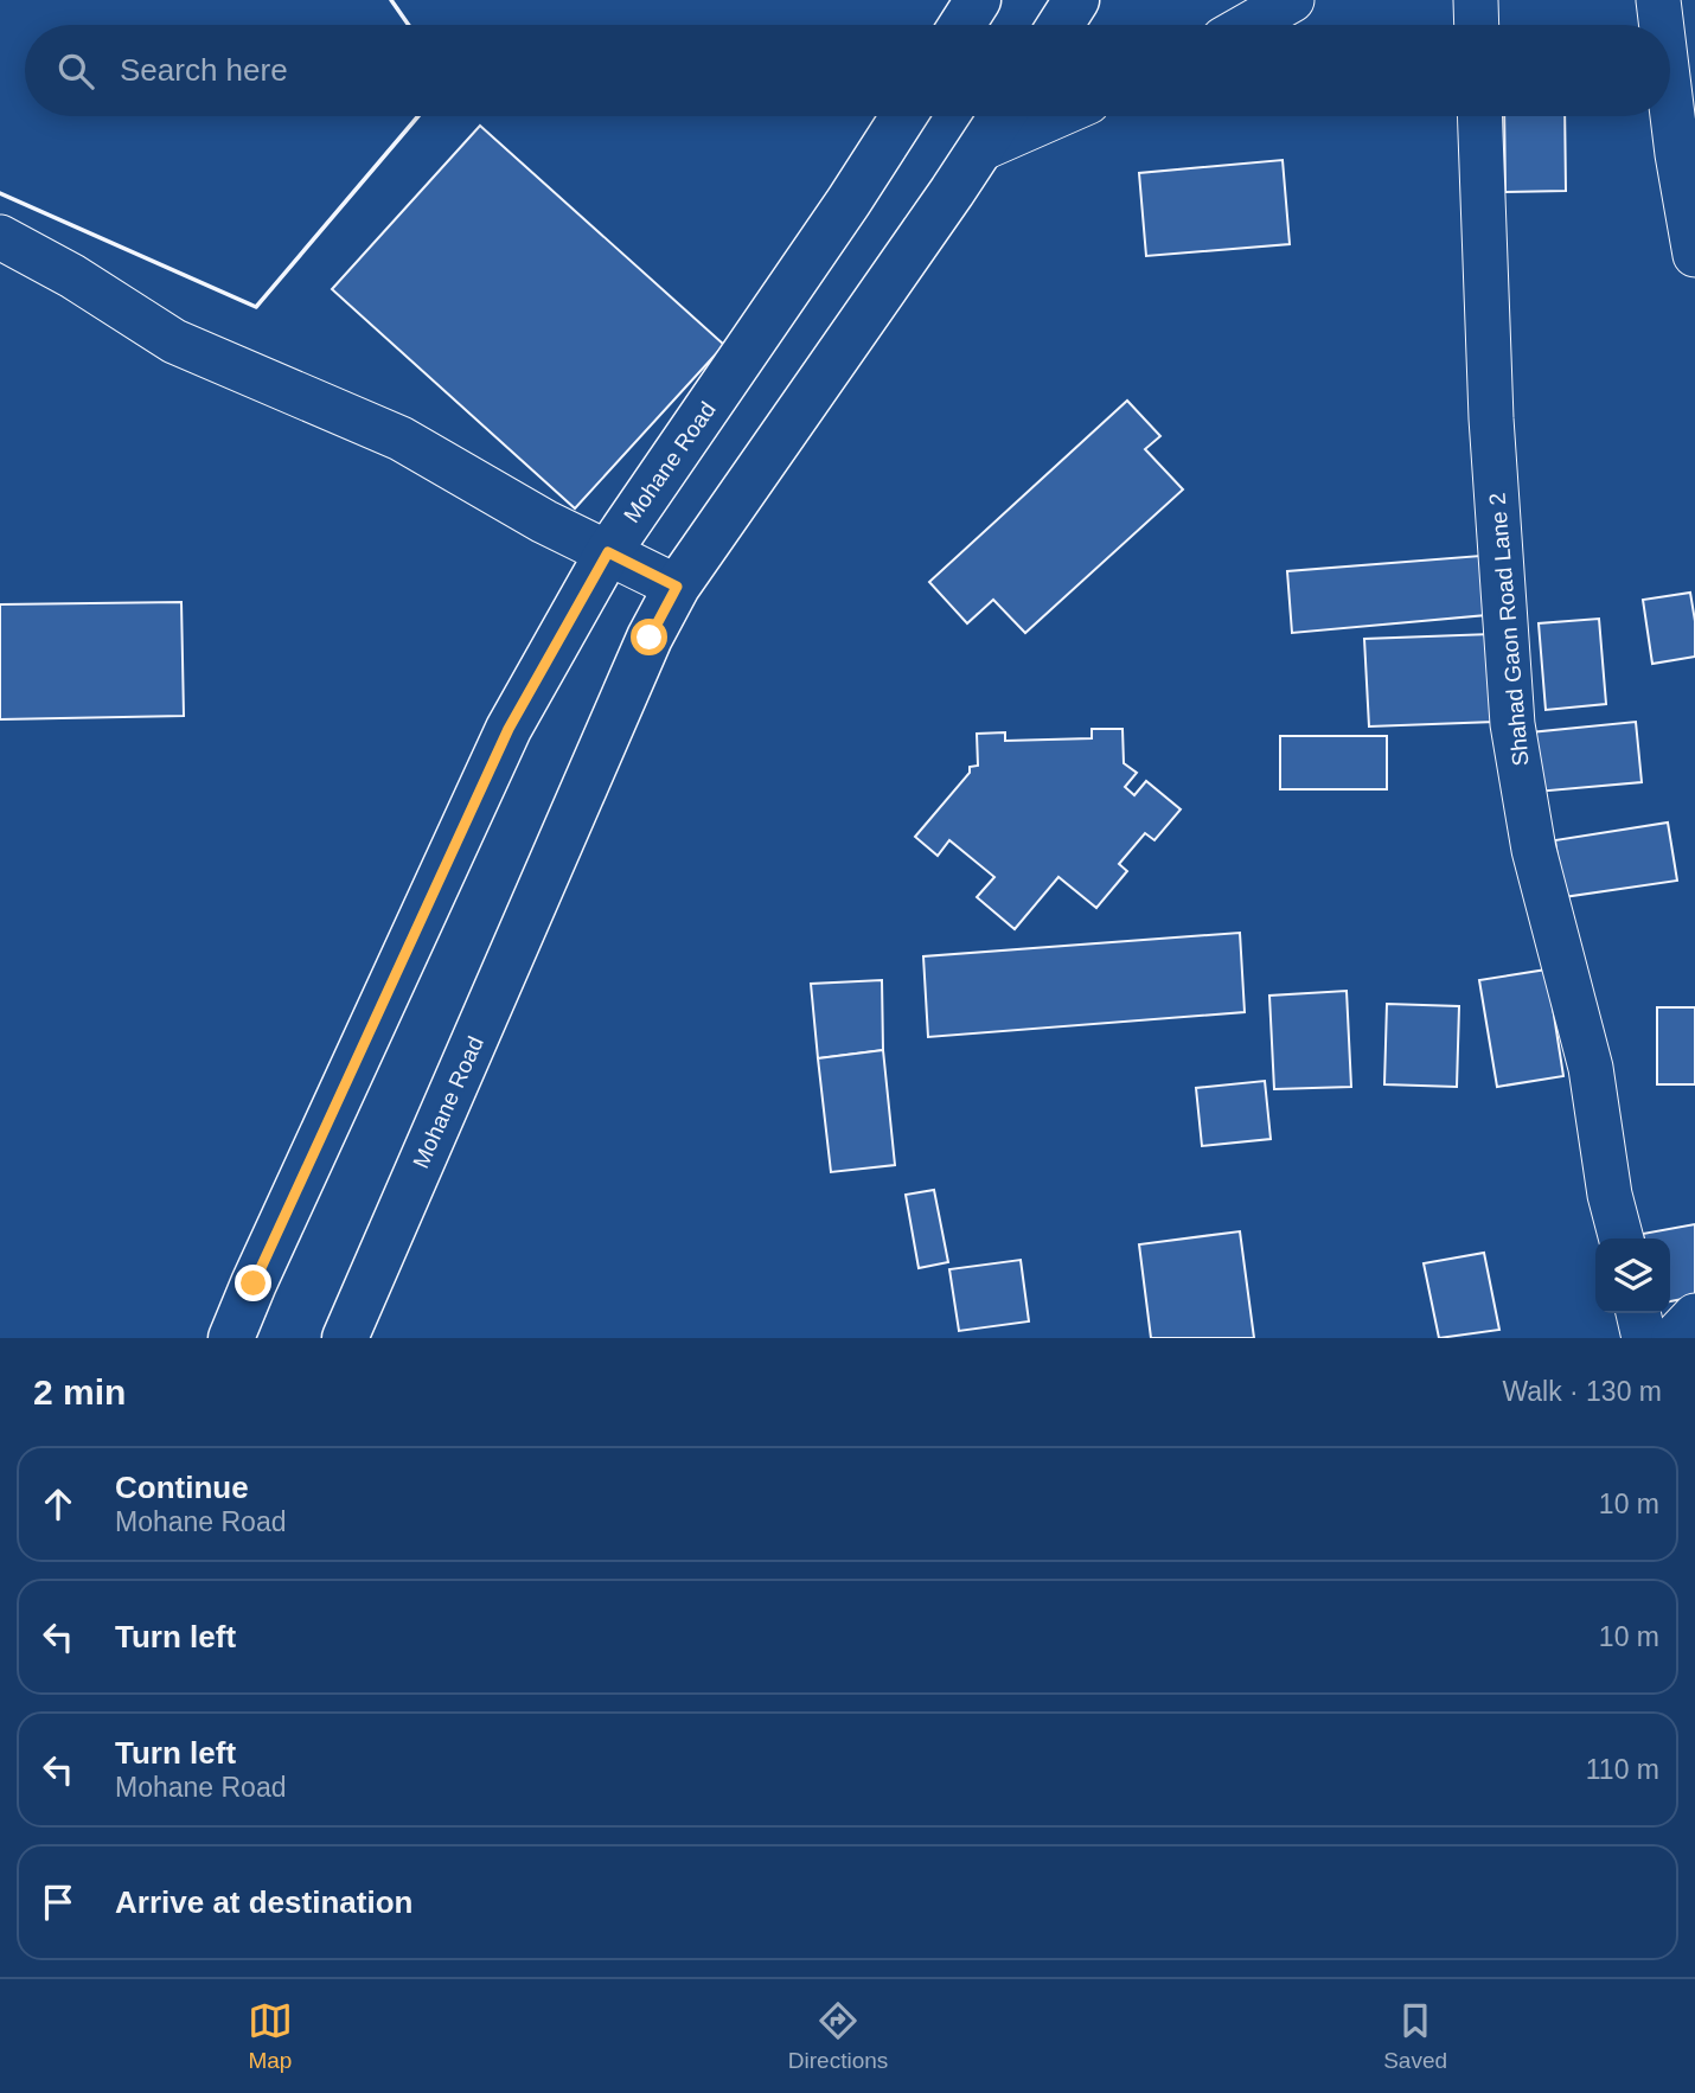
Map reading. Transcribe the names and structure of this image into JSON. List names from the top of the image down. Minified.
{"streets":{"main road":["Mohane Road"],"street":["Shahad Gaon Road Lane 2"]},"page":{"search":"Search here","heading":["2 min","Walk · 130 m"],"list":[["Continue","Mohane Road","10 m"],["Turn left","10 m"],["Turn left","Mohane Road","110 m"],"Arrive at destination"],"nav":["Map","Directions","Saved"]}}
